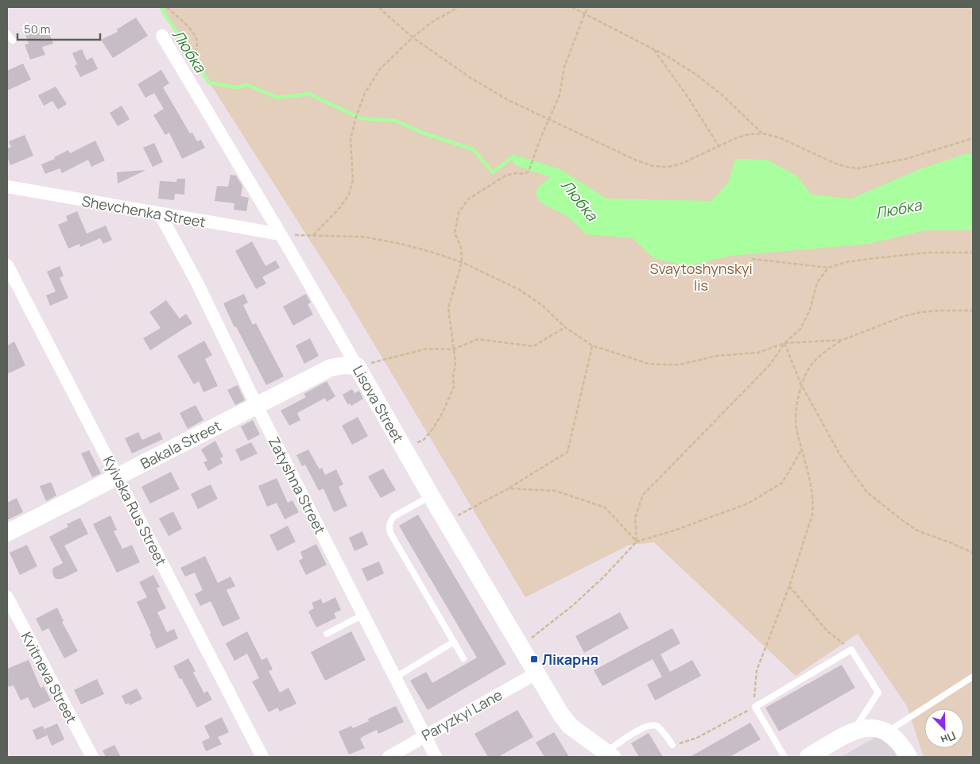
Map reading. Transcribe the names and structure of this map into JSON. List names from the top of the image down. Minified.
{"streets":{"street":["Shevchenka Street","Lisova Street","Bakala Street","Zatyshna Street","Kyivska Rus Street","Kvitneva Street","Paryzkyi Lane"]},"crossings":[["Shevchenka Street","Lisova Street"],["Shevchenka Street","Zatyshna Street"],["Lisova Street","Bakala Street"],["Lisova Street","Paryzkyi Lane"],["Bakala Street","Zatyshna Street"],["Bakala Street","Kyivska Rus Street"],["Zatyshna Street","Paryzkyi Lane"]],"water":["Любка"],"parks":["Svaytoshynskyi lis"],"places":{"transit":["Лікарня"]},"scale_bar":"50 m","north":"bottom right"}
